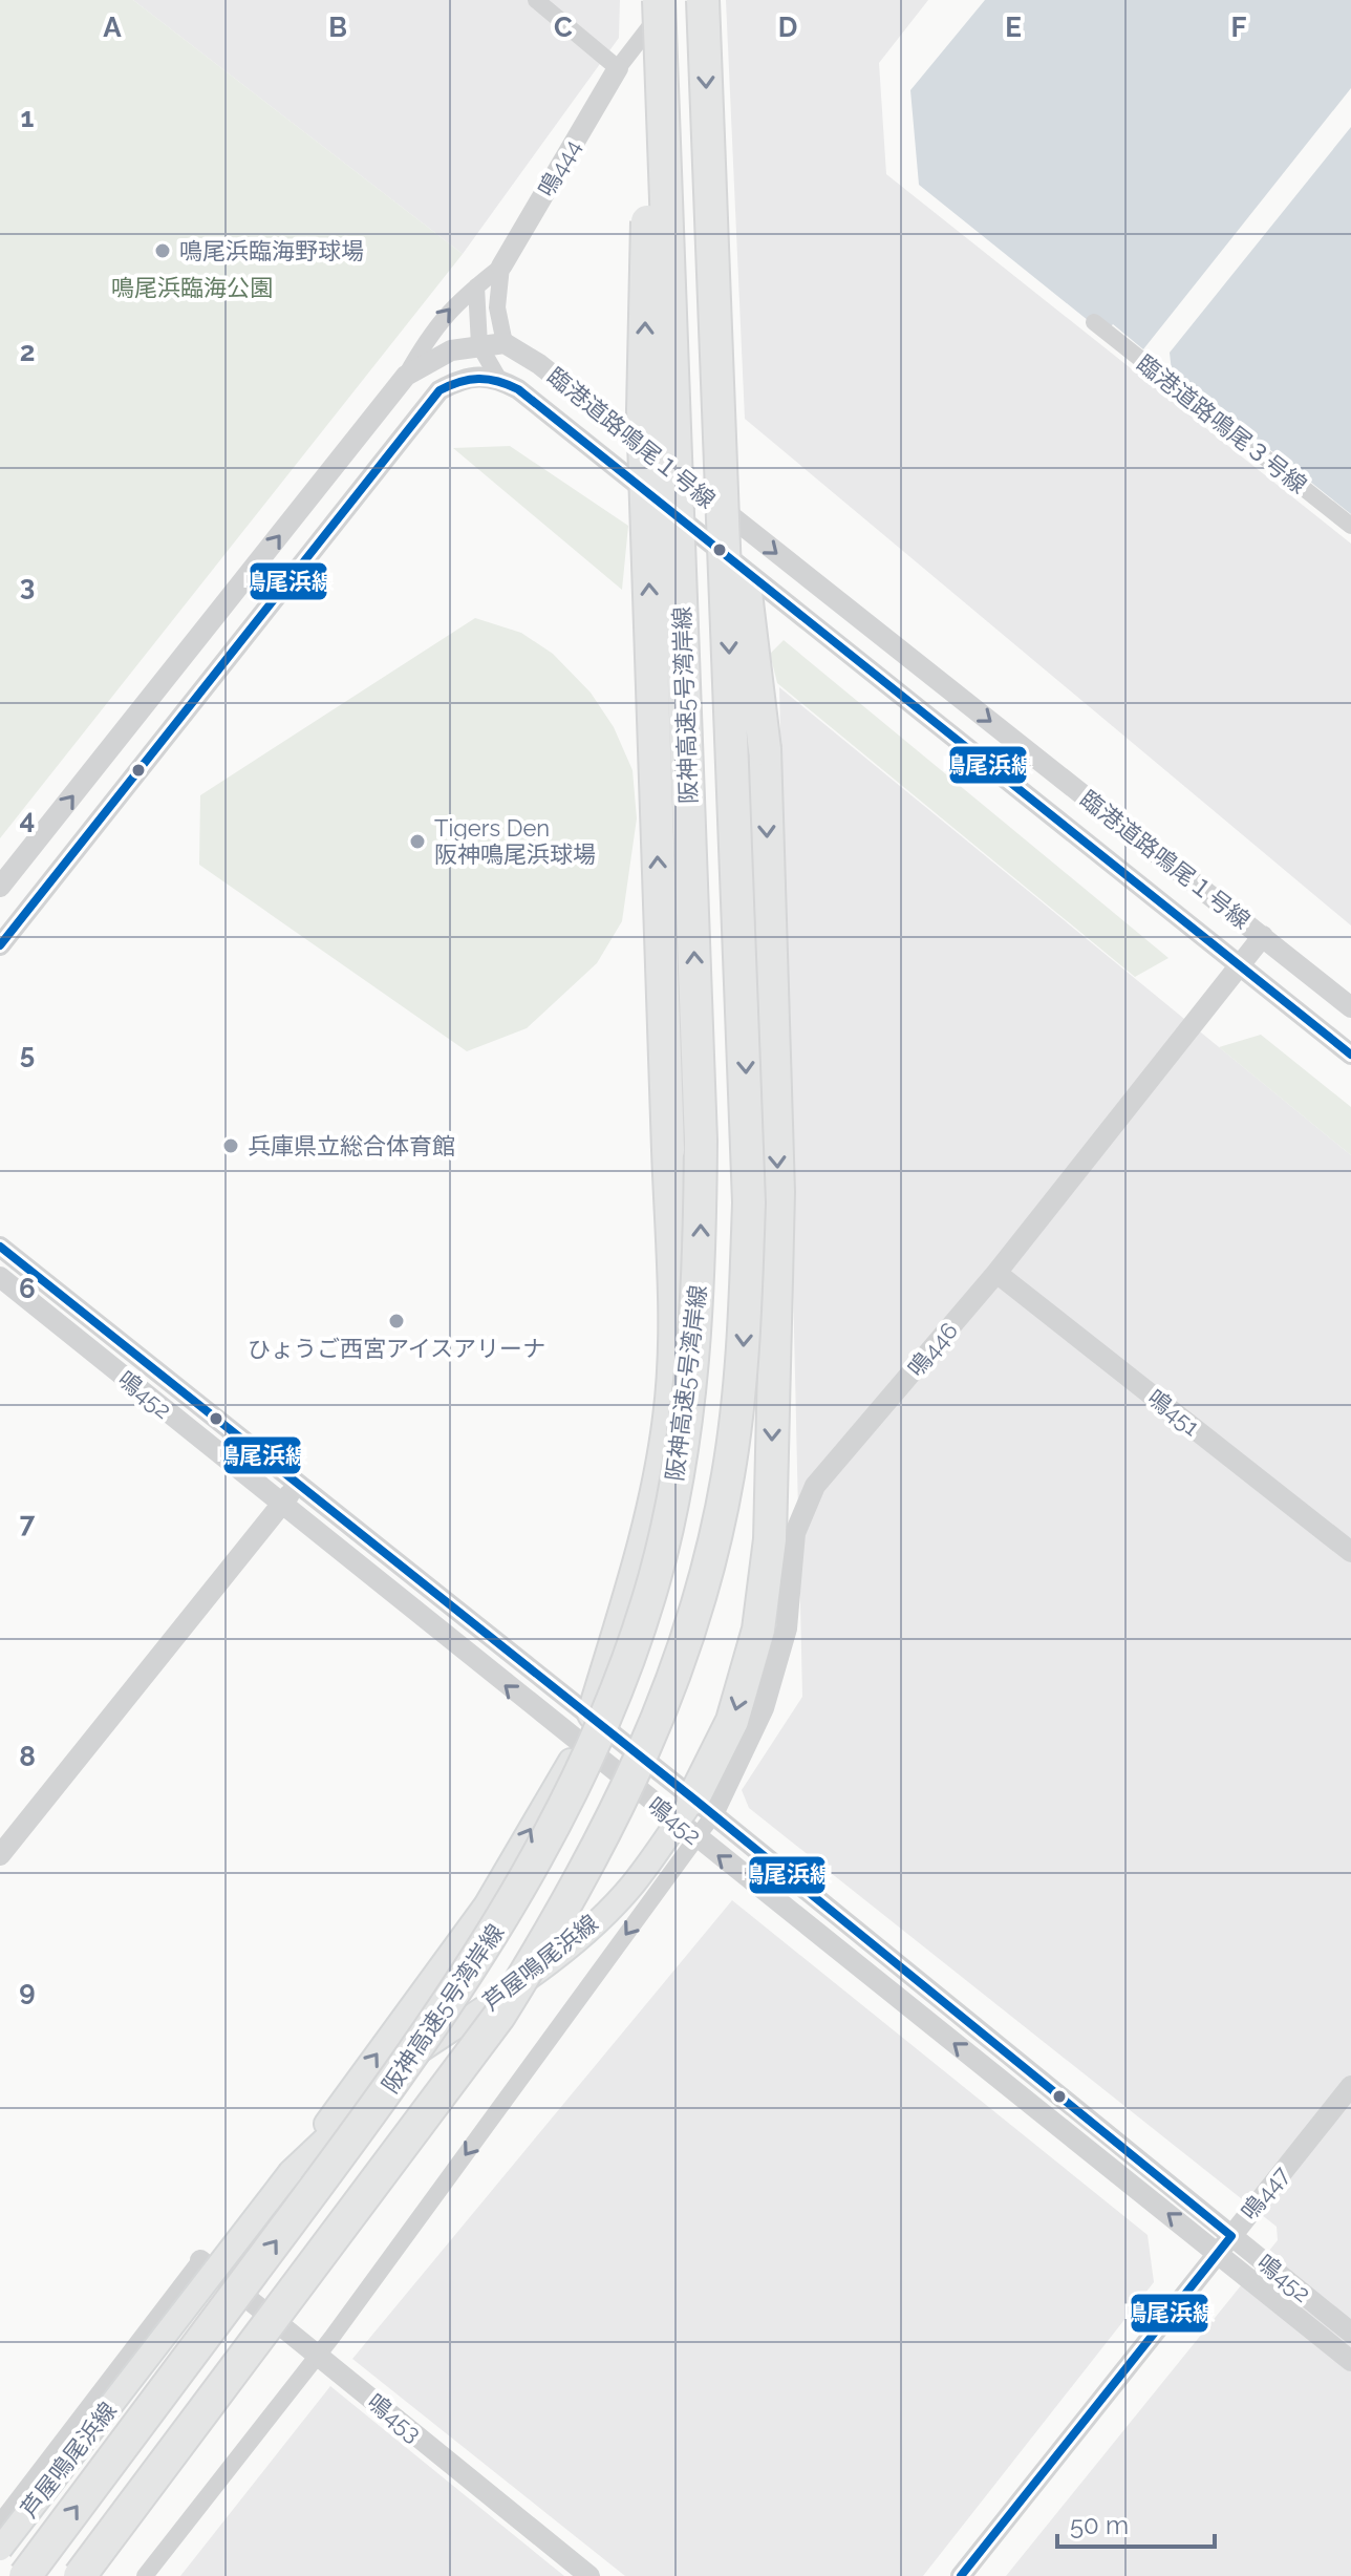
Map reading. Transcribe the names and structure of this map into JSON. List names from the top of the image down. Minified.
{"streets":{"highway":["阪神高速5号湾岸線"],"main road":["芦屋鳴尾浜線"],"street":["鳴444","臨港道路鳴尾３号線","臨港道路鳴尾１号線","鳴446","鳴452","鳴451","鳴447","鳴453"]},"crossings":[["臨港道路鳴尾１号線","鳴446"],["鳴446","鳴452"],["鳴446","鳴451"],["鳴446","芦屋鳴尾浜線"],["鳴452","芦屋鳴尾浜線"],["鳴452","鳴447"]],"parks":["鳴尾浜臨海公園"],"places":["鳴尾浜臨海野球場","Tigers Den 阪神鳴尾浜球場","兵庫県立総合体育館","ひょうご西宮アイスアリーナ"],"lines":["transit line 鳴尾浜線"],"scale_bar":"50 m","grid":{"columns":["A","B","C","D","E","F"],"rows":["1","2","3","4","5","6","7","8","9"]}}
